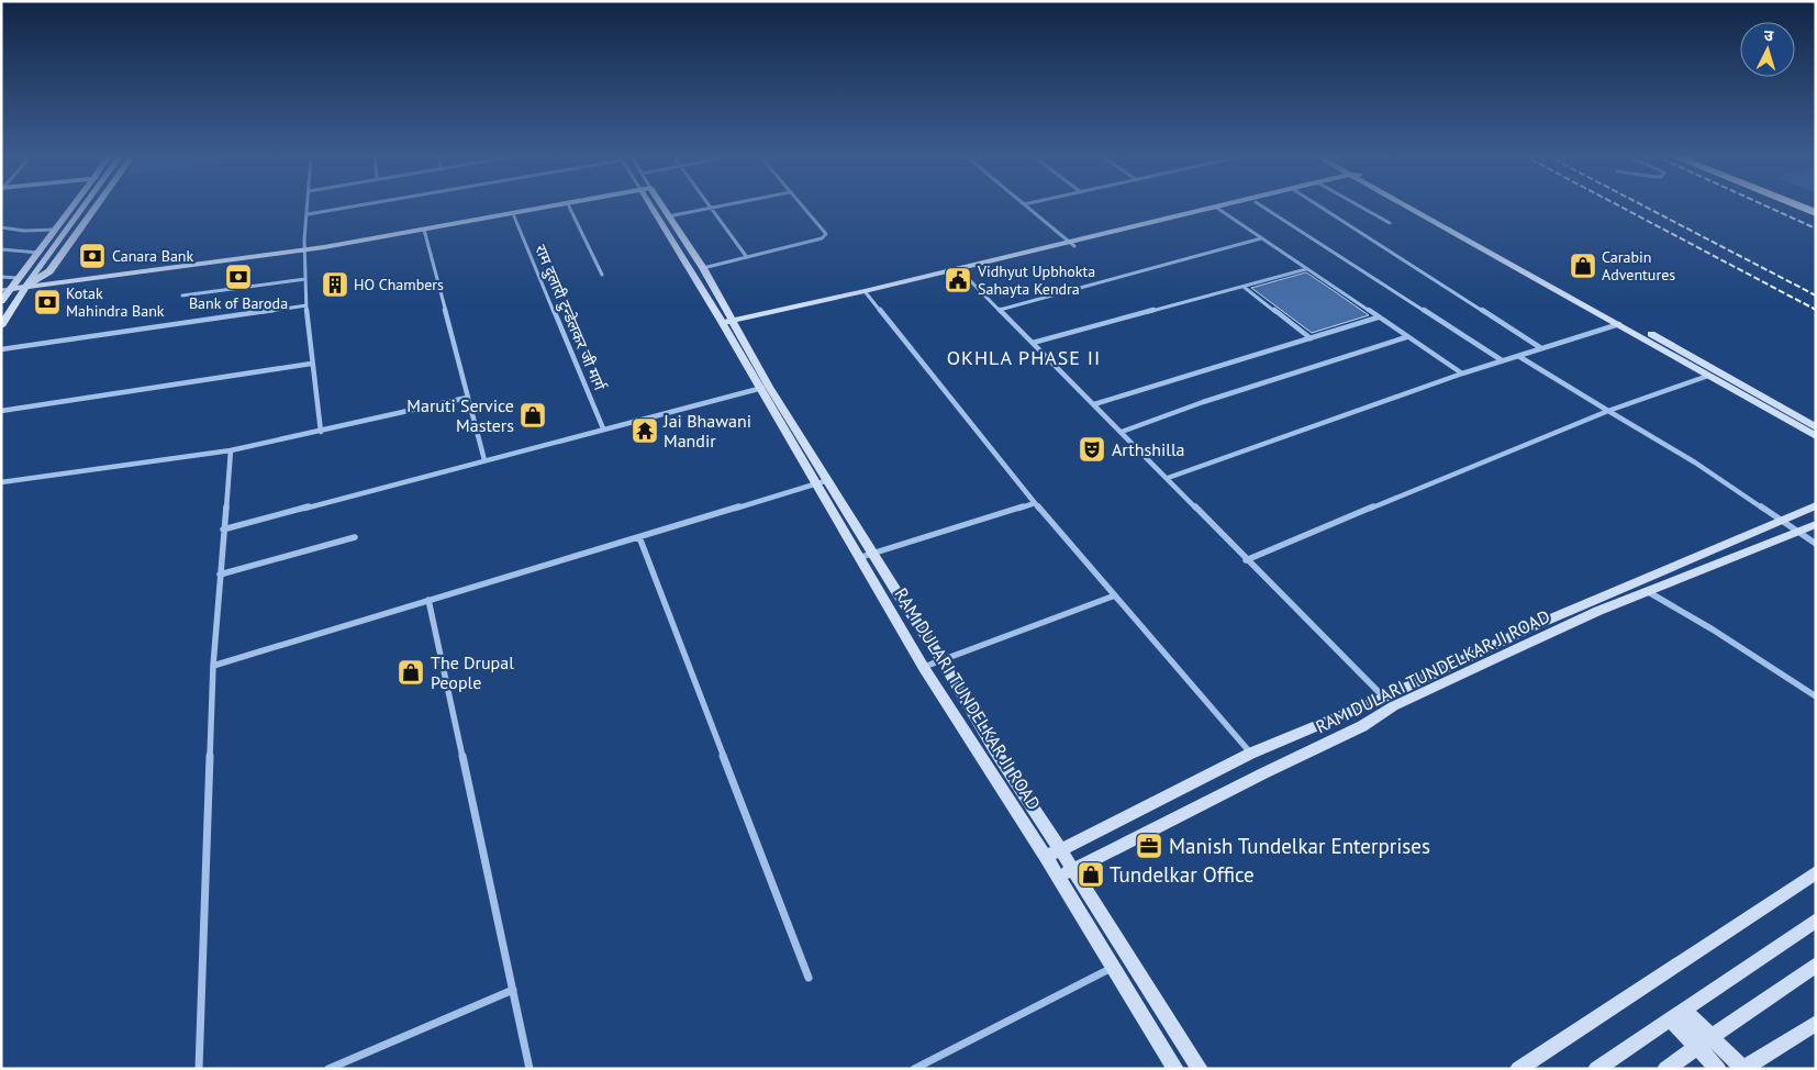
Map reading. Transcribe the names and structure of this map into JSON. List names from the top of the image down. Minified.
{"streets":{"street":["राम दुलारी टुन्डेलकर जी मार्ग","RAM DULARI TUNDELKAR JI ROAD"]},"districts":["OKHLA PHASE II"],"places":{"bank":["Canara Bank","Bank of Baroda","Kotak Mahindra Bank"],"shop":["Carabin Adventures","Maruti Service Masters","The Drupal People","Tundelkar Office"],"public building":["Vidhyut Upbhokta Sahayta Kendra"],"building":["HO Chambers"],"temple":["Jai Bhawani Mandir"],"theatre":["Arthshilla"],"office":["Manish Tundelkar Enterprises"]},"north":"top"}
